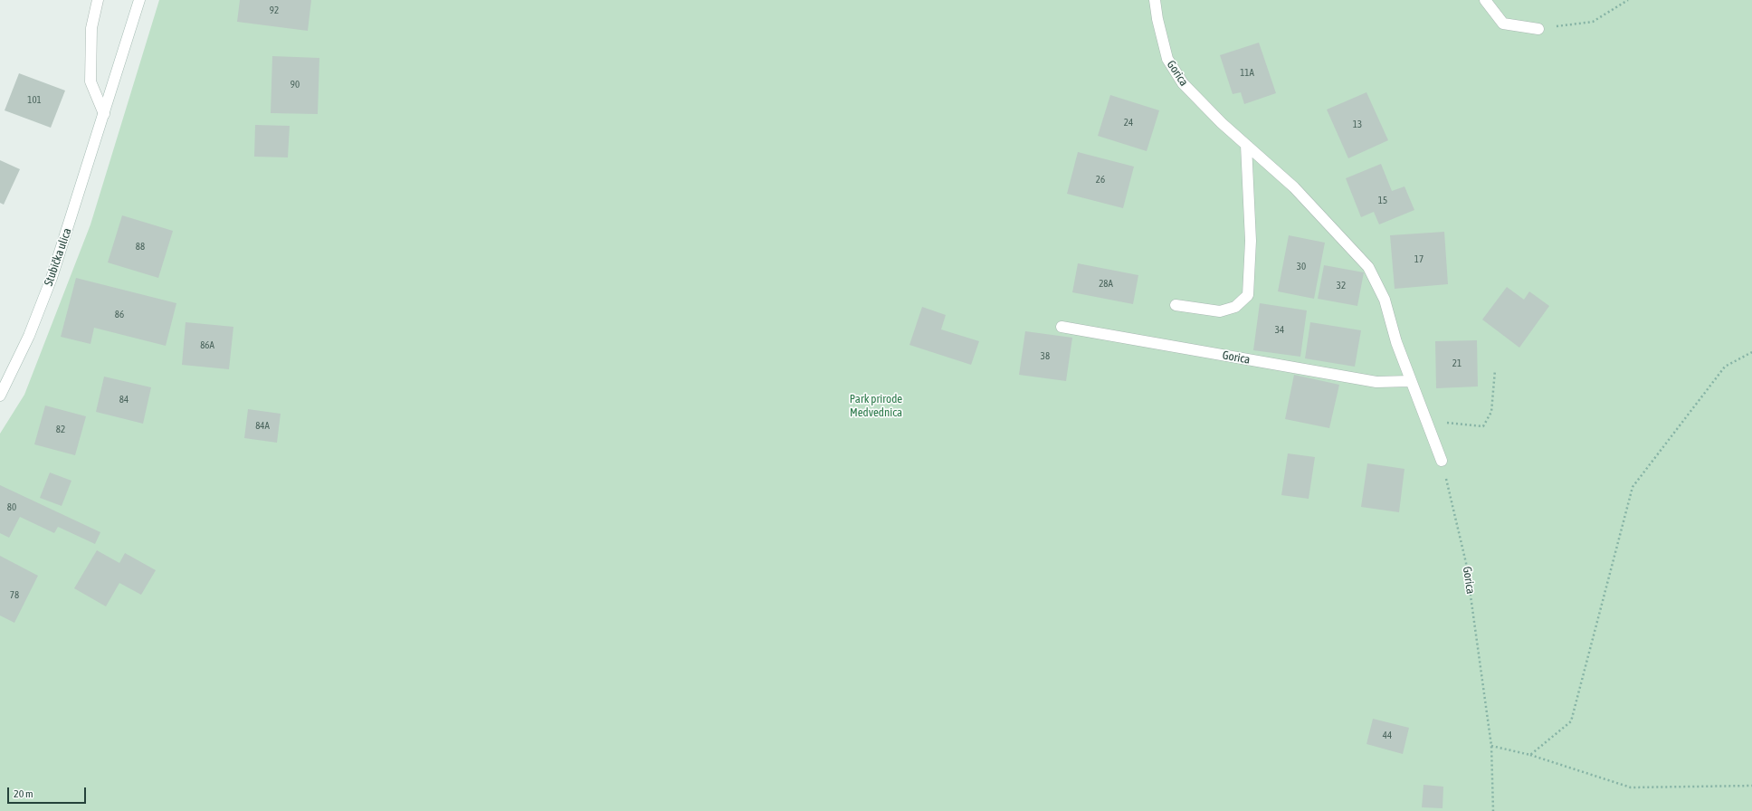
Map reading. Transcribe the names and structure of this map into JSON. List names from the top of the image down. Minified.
{"streets":{"street":["Gorica","Stubička ulica"]},"parks":["Park prirode Medvednica"],"house_numbers":["92","11A","90","101","24","13","26","15","88","17","30","28A","32","86","34","86A","38","21","84","84A","82","80","78","44"],"scale_bar":"20 m"}
